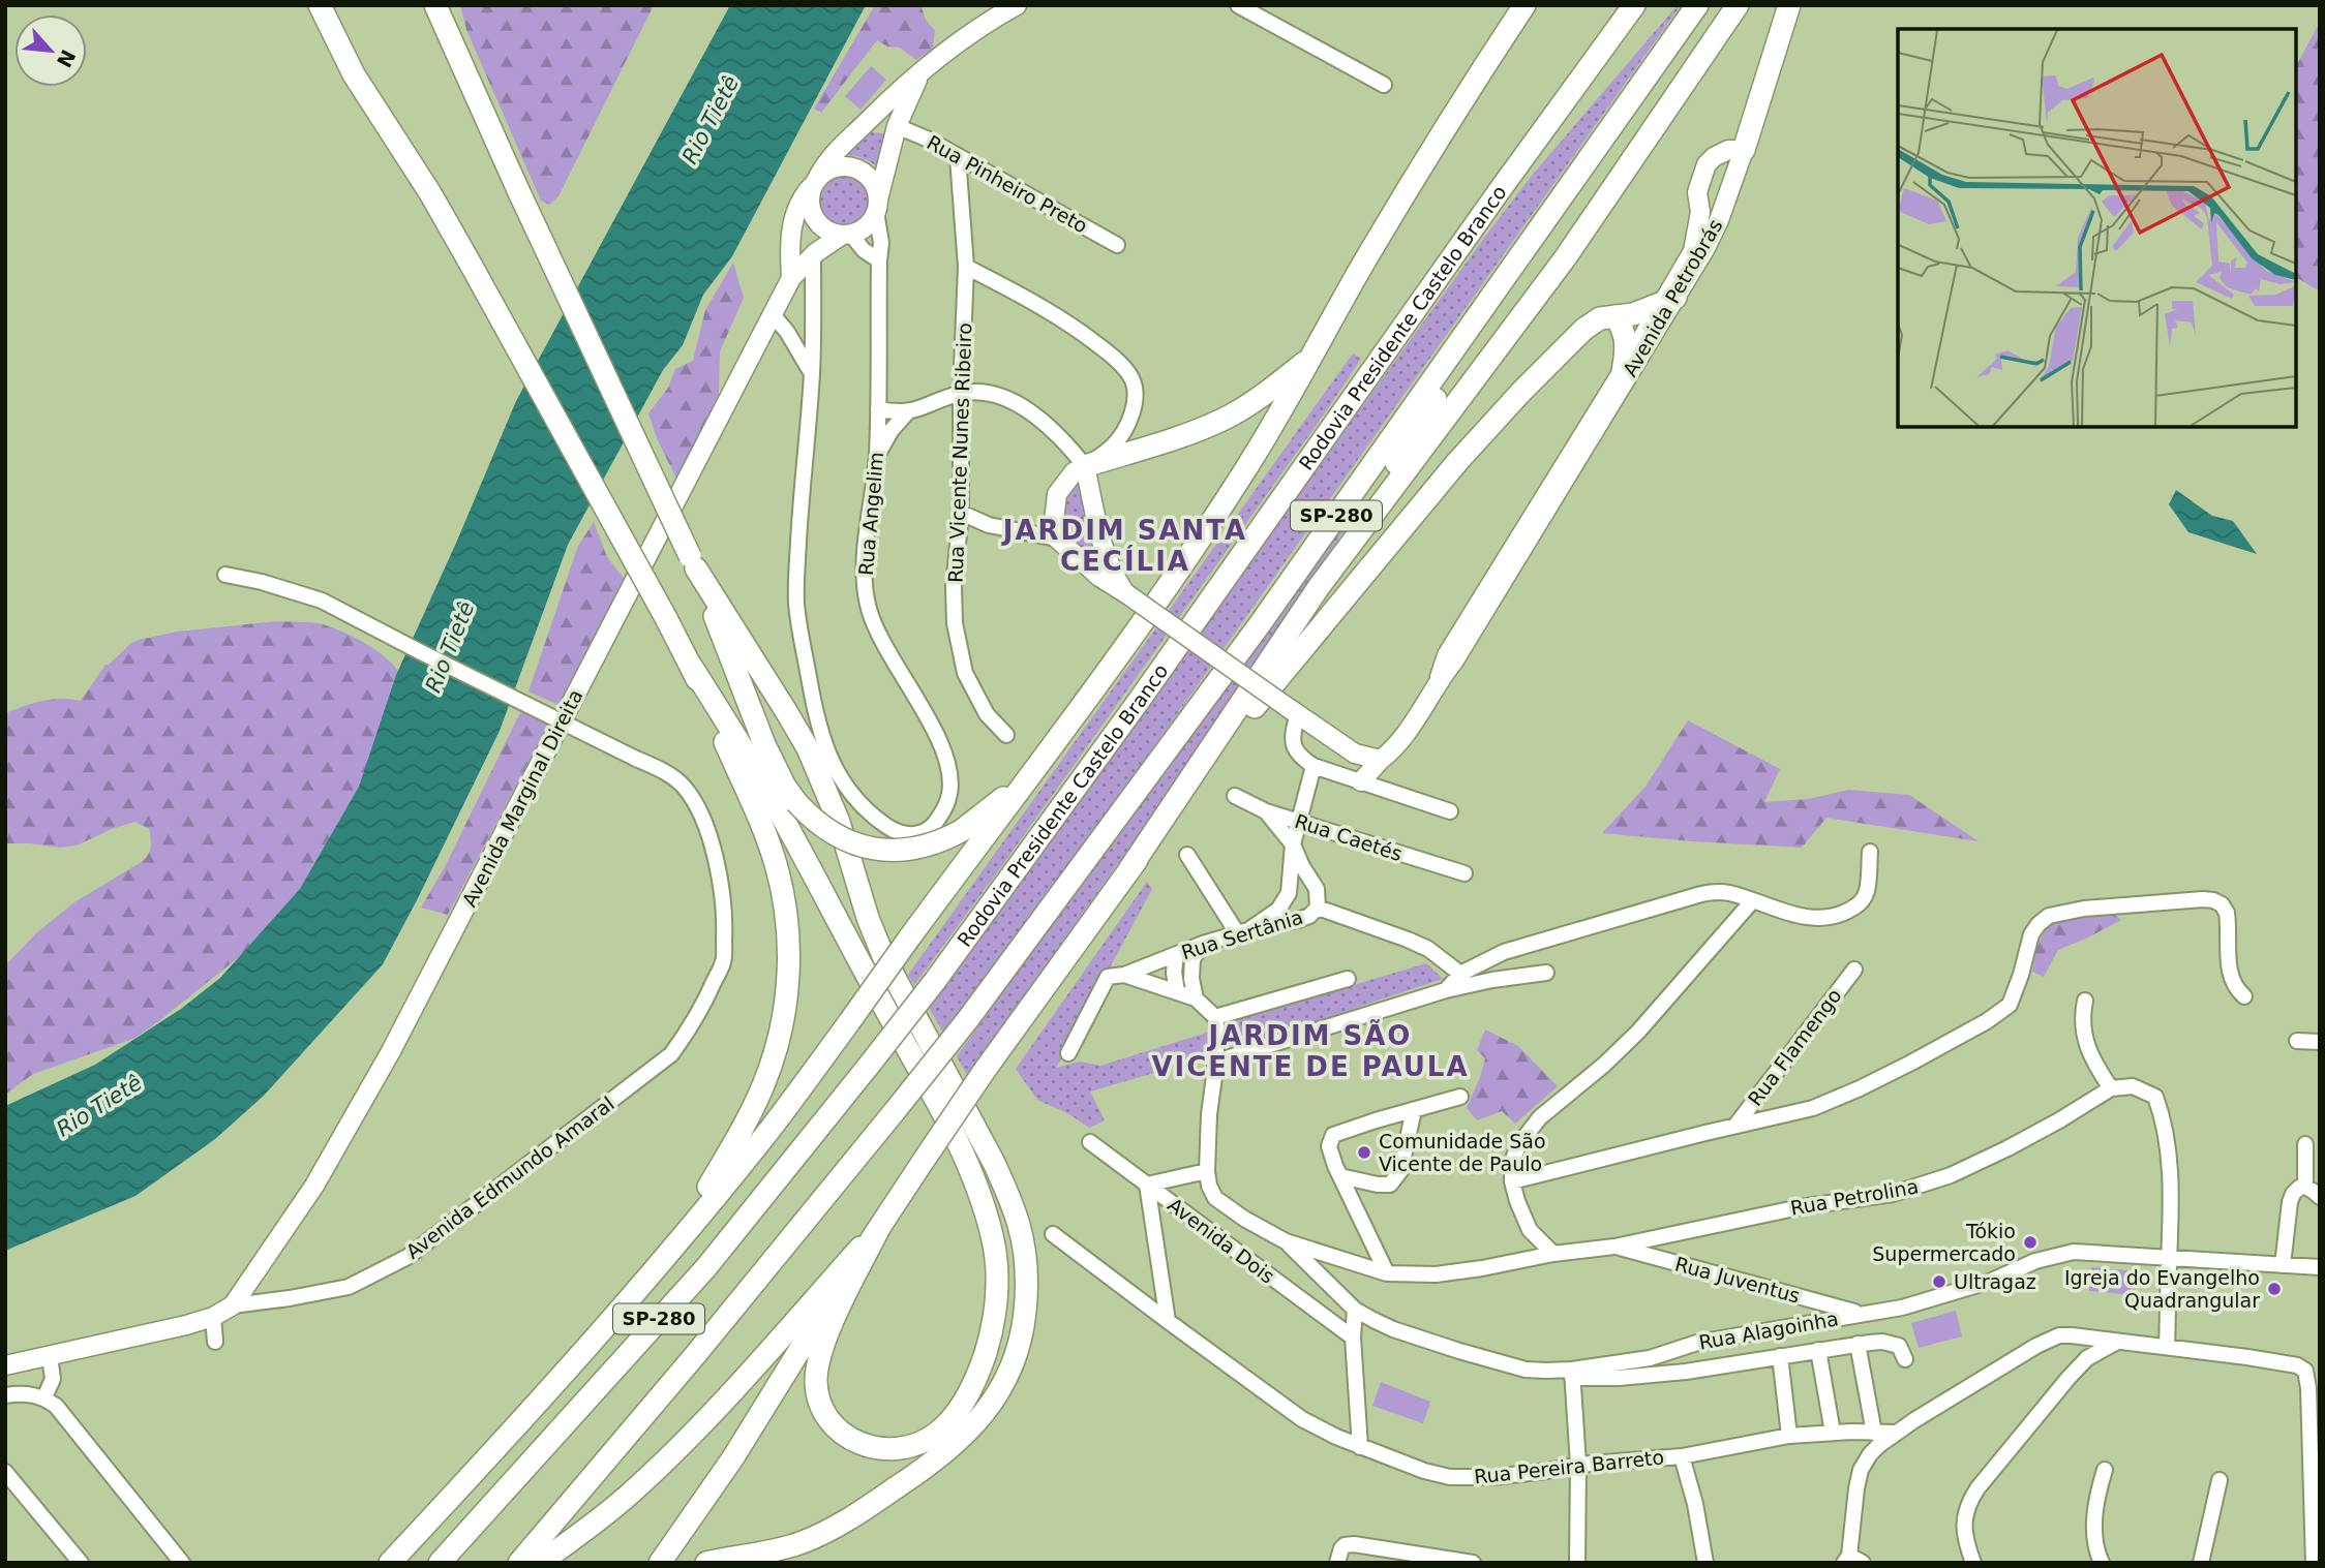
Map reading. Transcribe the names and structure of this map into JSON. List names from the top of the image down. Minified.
{"streets":{"highway":["Rodovia Presidente Castelo Branco","SP-280"],"main road":["Avenida Petrobrás","Avenida Marginal Direita","Avenida Edmundo Amaral"],"street":["Rua Pinheiro Preto","Rua Vicente Nunes Ribeiro","Rua Angelim","Rua Caetés","Rua Sertânia","Rua Flamengo","Rua Petrolina","Avenida Dois","Rua Juventus","Rua Alagoinha","Rua Pereira Barreto"]},"crossings":[["Rua Pinheiro Preto","Rua Vicente Nunes Ribeiro"],["Rua Angelim","Avenida Marginal Direita"],["Avenida Marginal Direita","Avenida Edmundo Amaral"],["Rua Caetés","Rua Sertânia"],["Rua Petrolina","Rua Juventus"],["Rua Petrolina","Rua Alagoinha"],["Rua Juventus","Rua Alagoinha"]],"districts":["JARDIM SANTA CECÍLIA","JARDIM SÃO VICENTE DE PAULA"],"water":["Rio Tietê"],"places":["Comunidade São Vicente de Paulo","Tókio Supermercado","Ultragaz","Igreja do Evangelho Quadrangular"],"north":"bottom right"}
